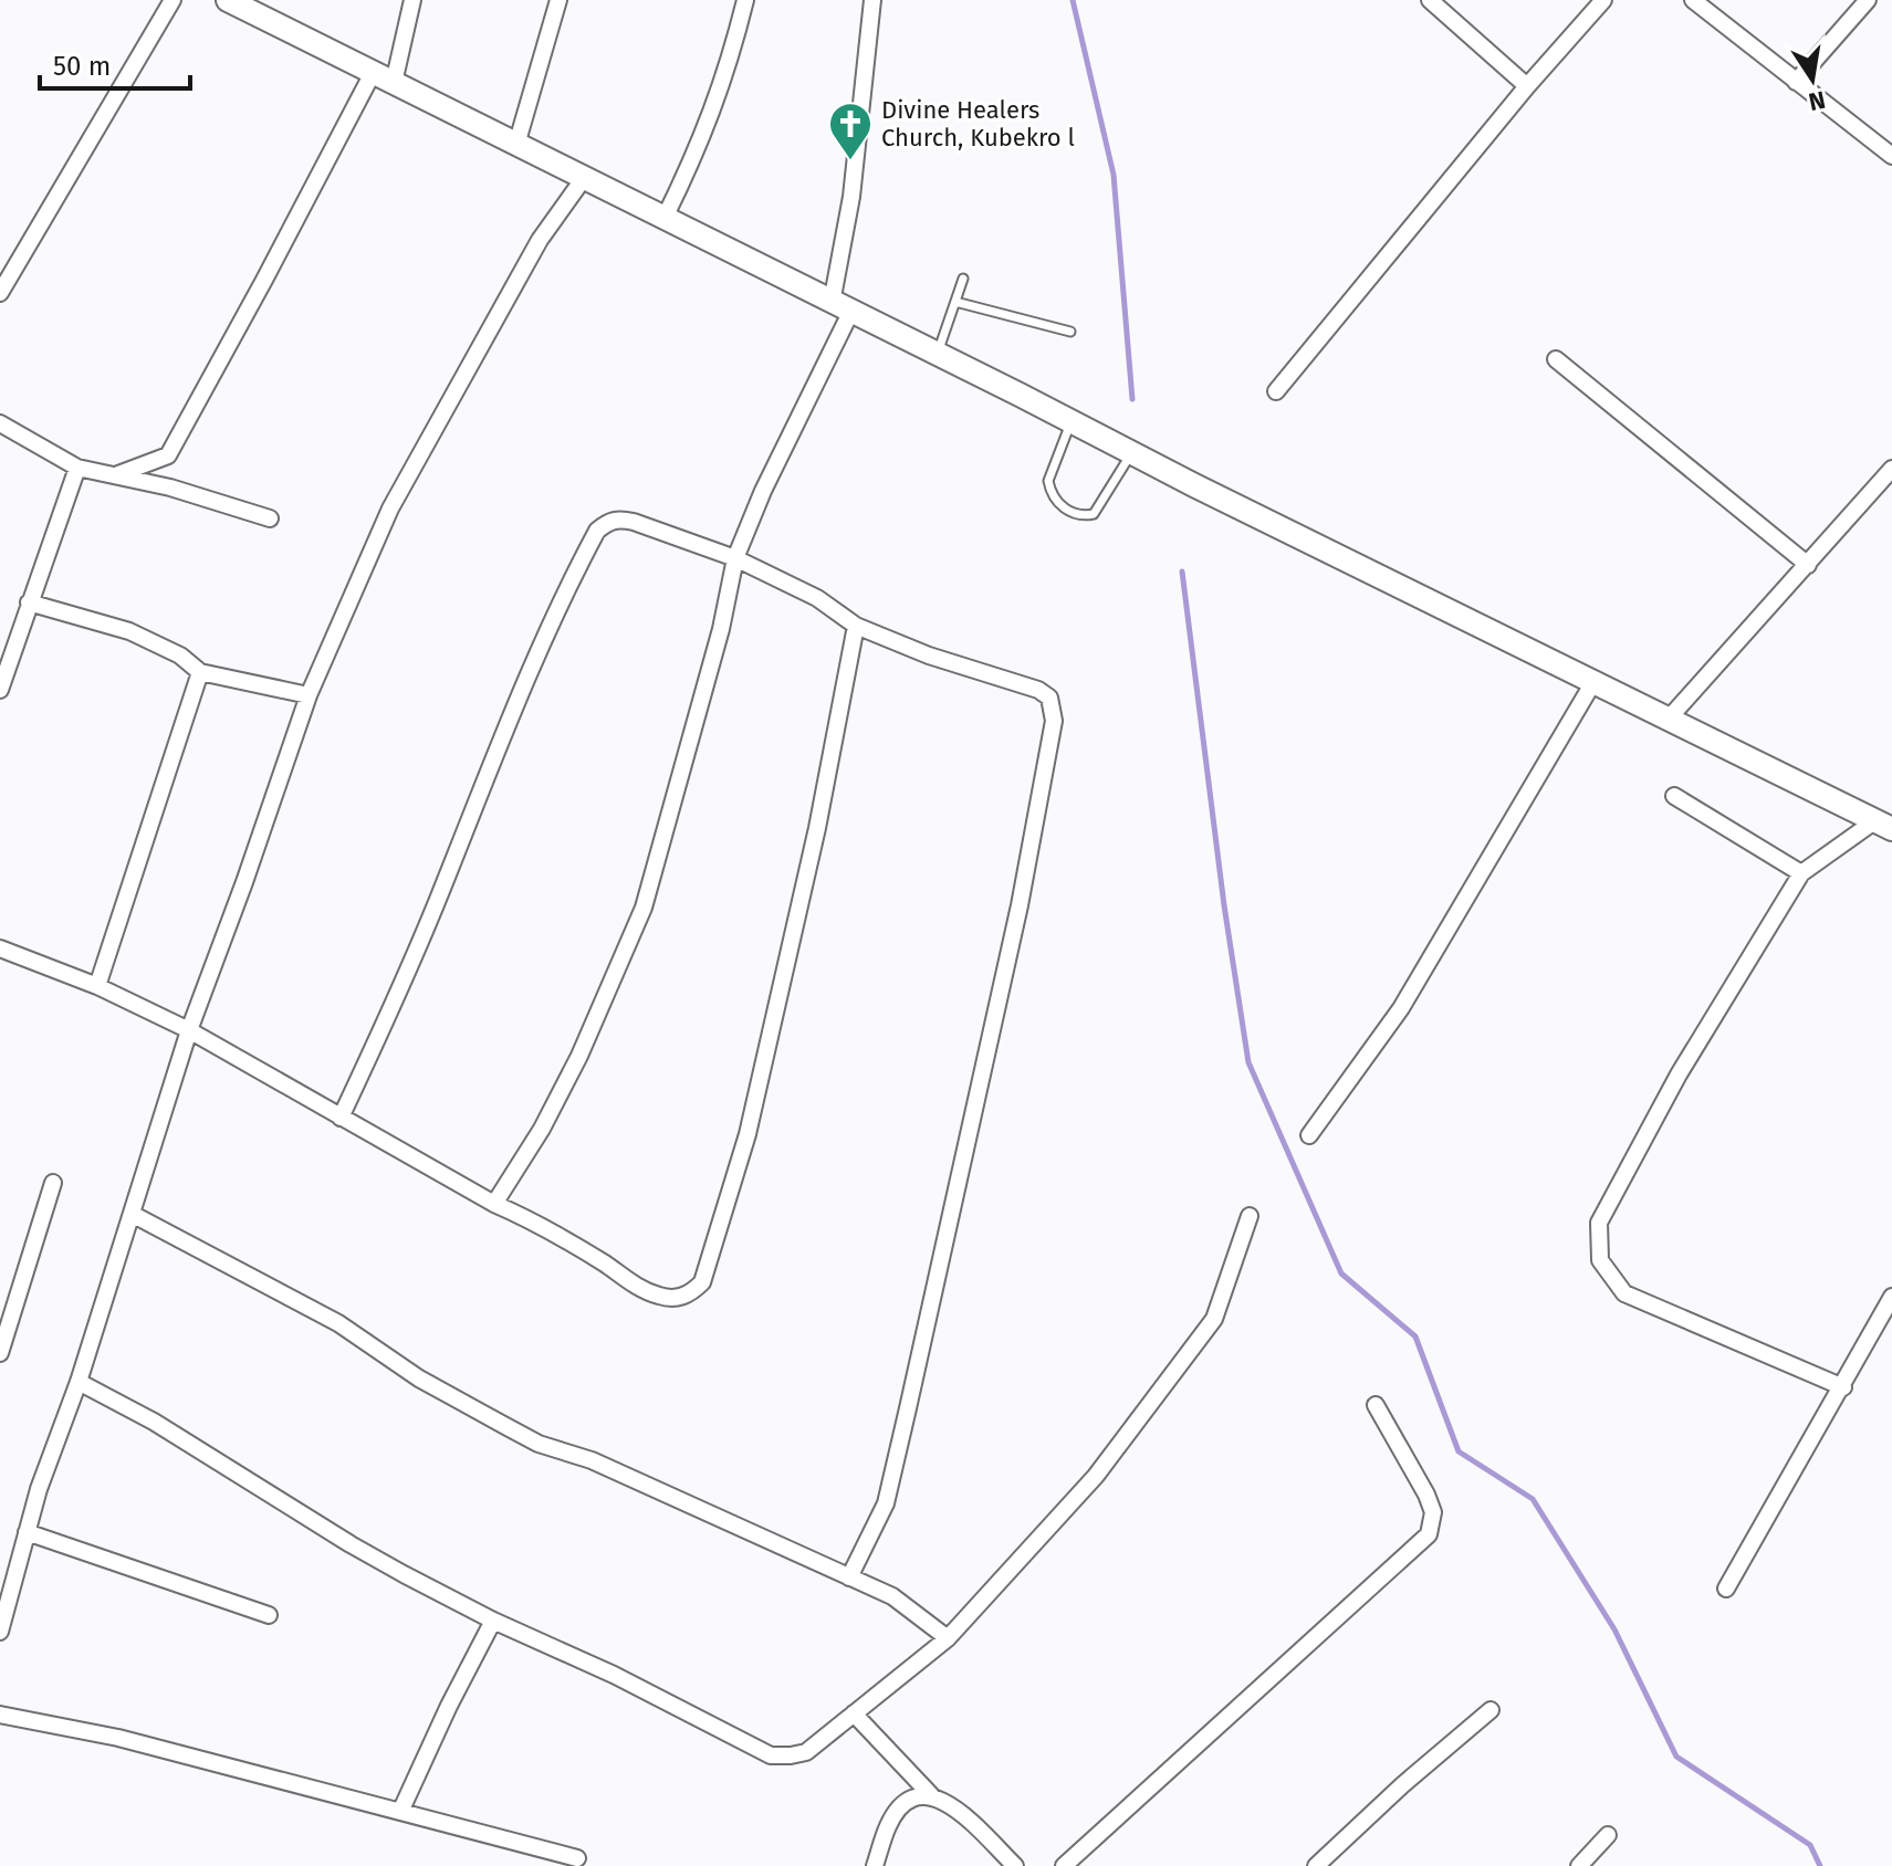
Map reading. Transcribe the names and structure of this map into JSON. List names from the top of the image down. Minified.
{"places":{"church":["Divine Healers Church, Kubekro l"]},"scale_bar":"50 m","north":"bottom"}
